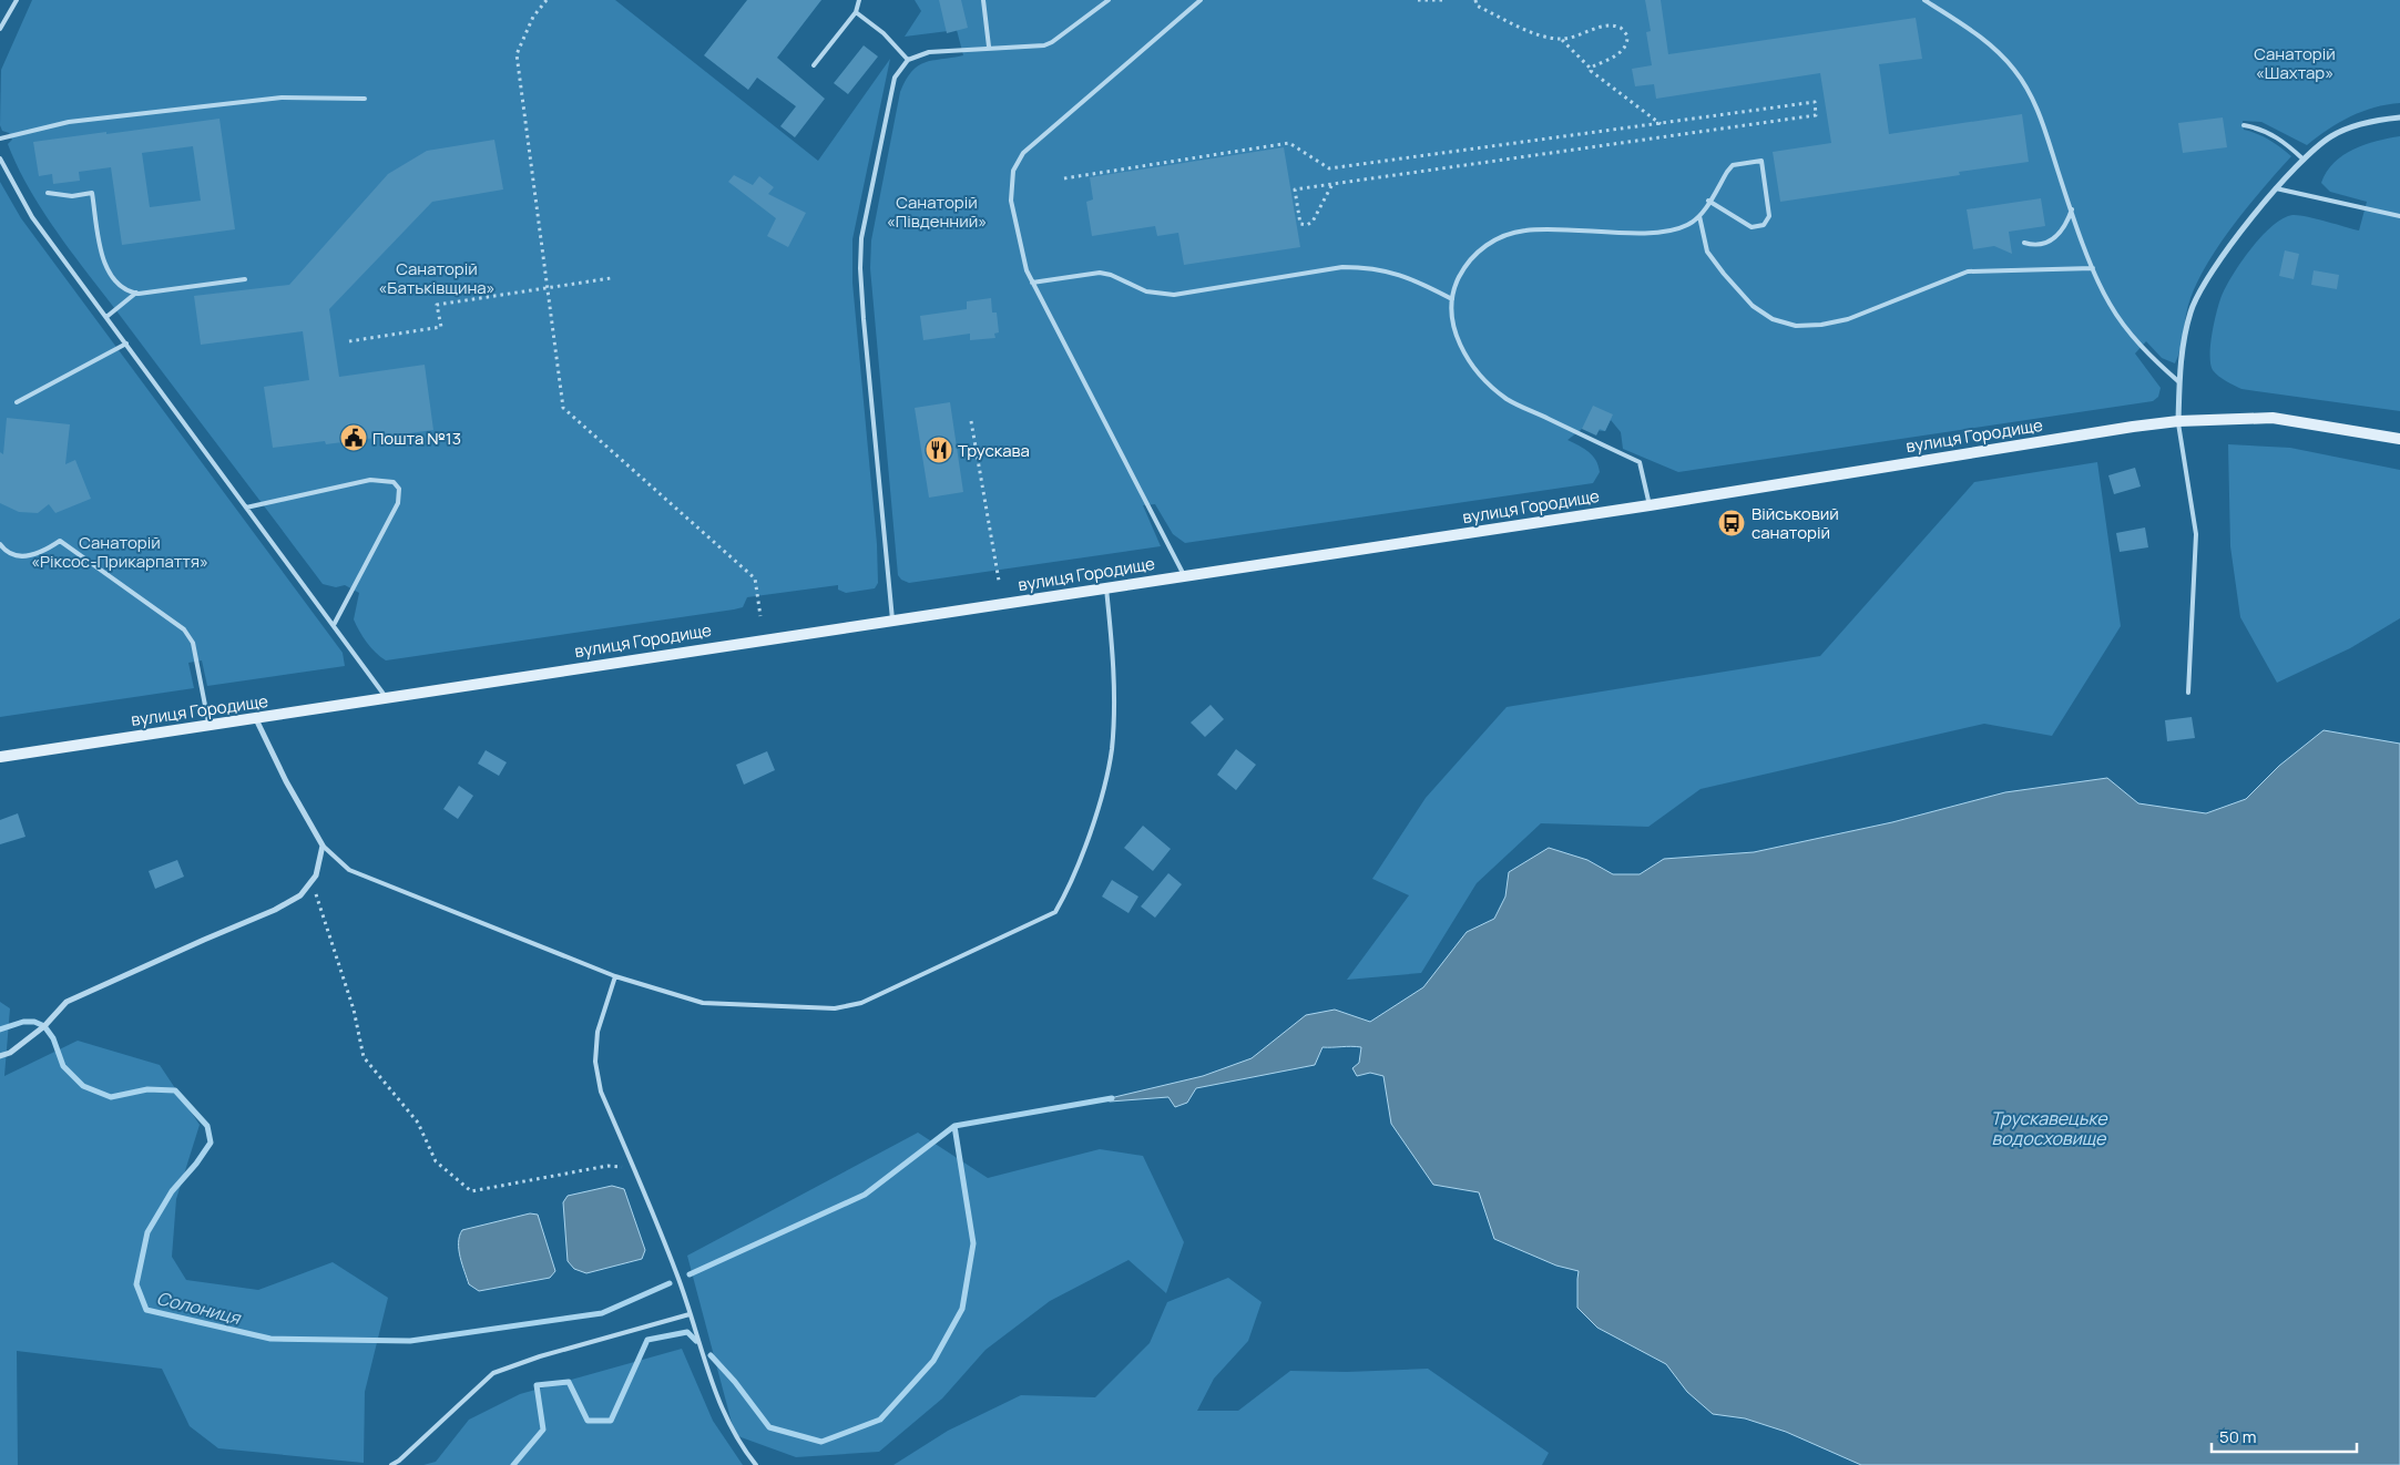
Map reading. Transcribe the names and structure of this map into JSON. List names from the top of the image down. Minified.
{"streets":{"street":["вулиця Городище"]},"water":["Трускавецьке водосховище","Солониця"],"parks":["Санаторій «Шахтар»","Санаторій «Південний»","Санаторій «Батьківщина»","Санаторій «Ріксос-Прикарпаття»"],"places":{"public building":["Пошта №13"],"restaurant":["Трускава"],"bus stop":["Військовий санаторій"]},"scale_bar":"50 m"}
